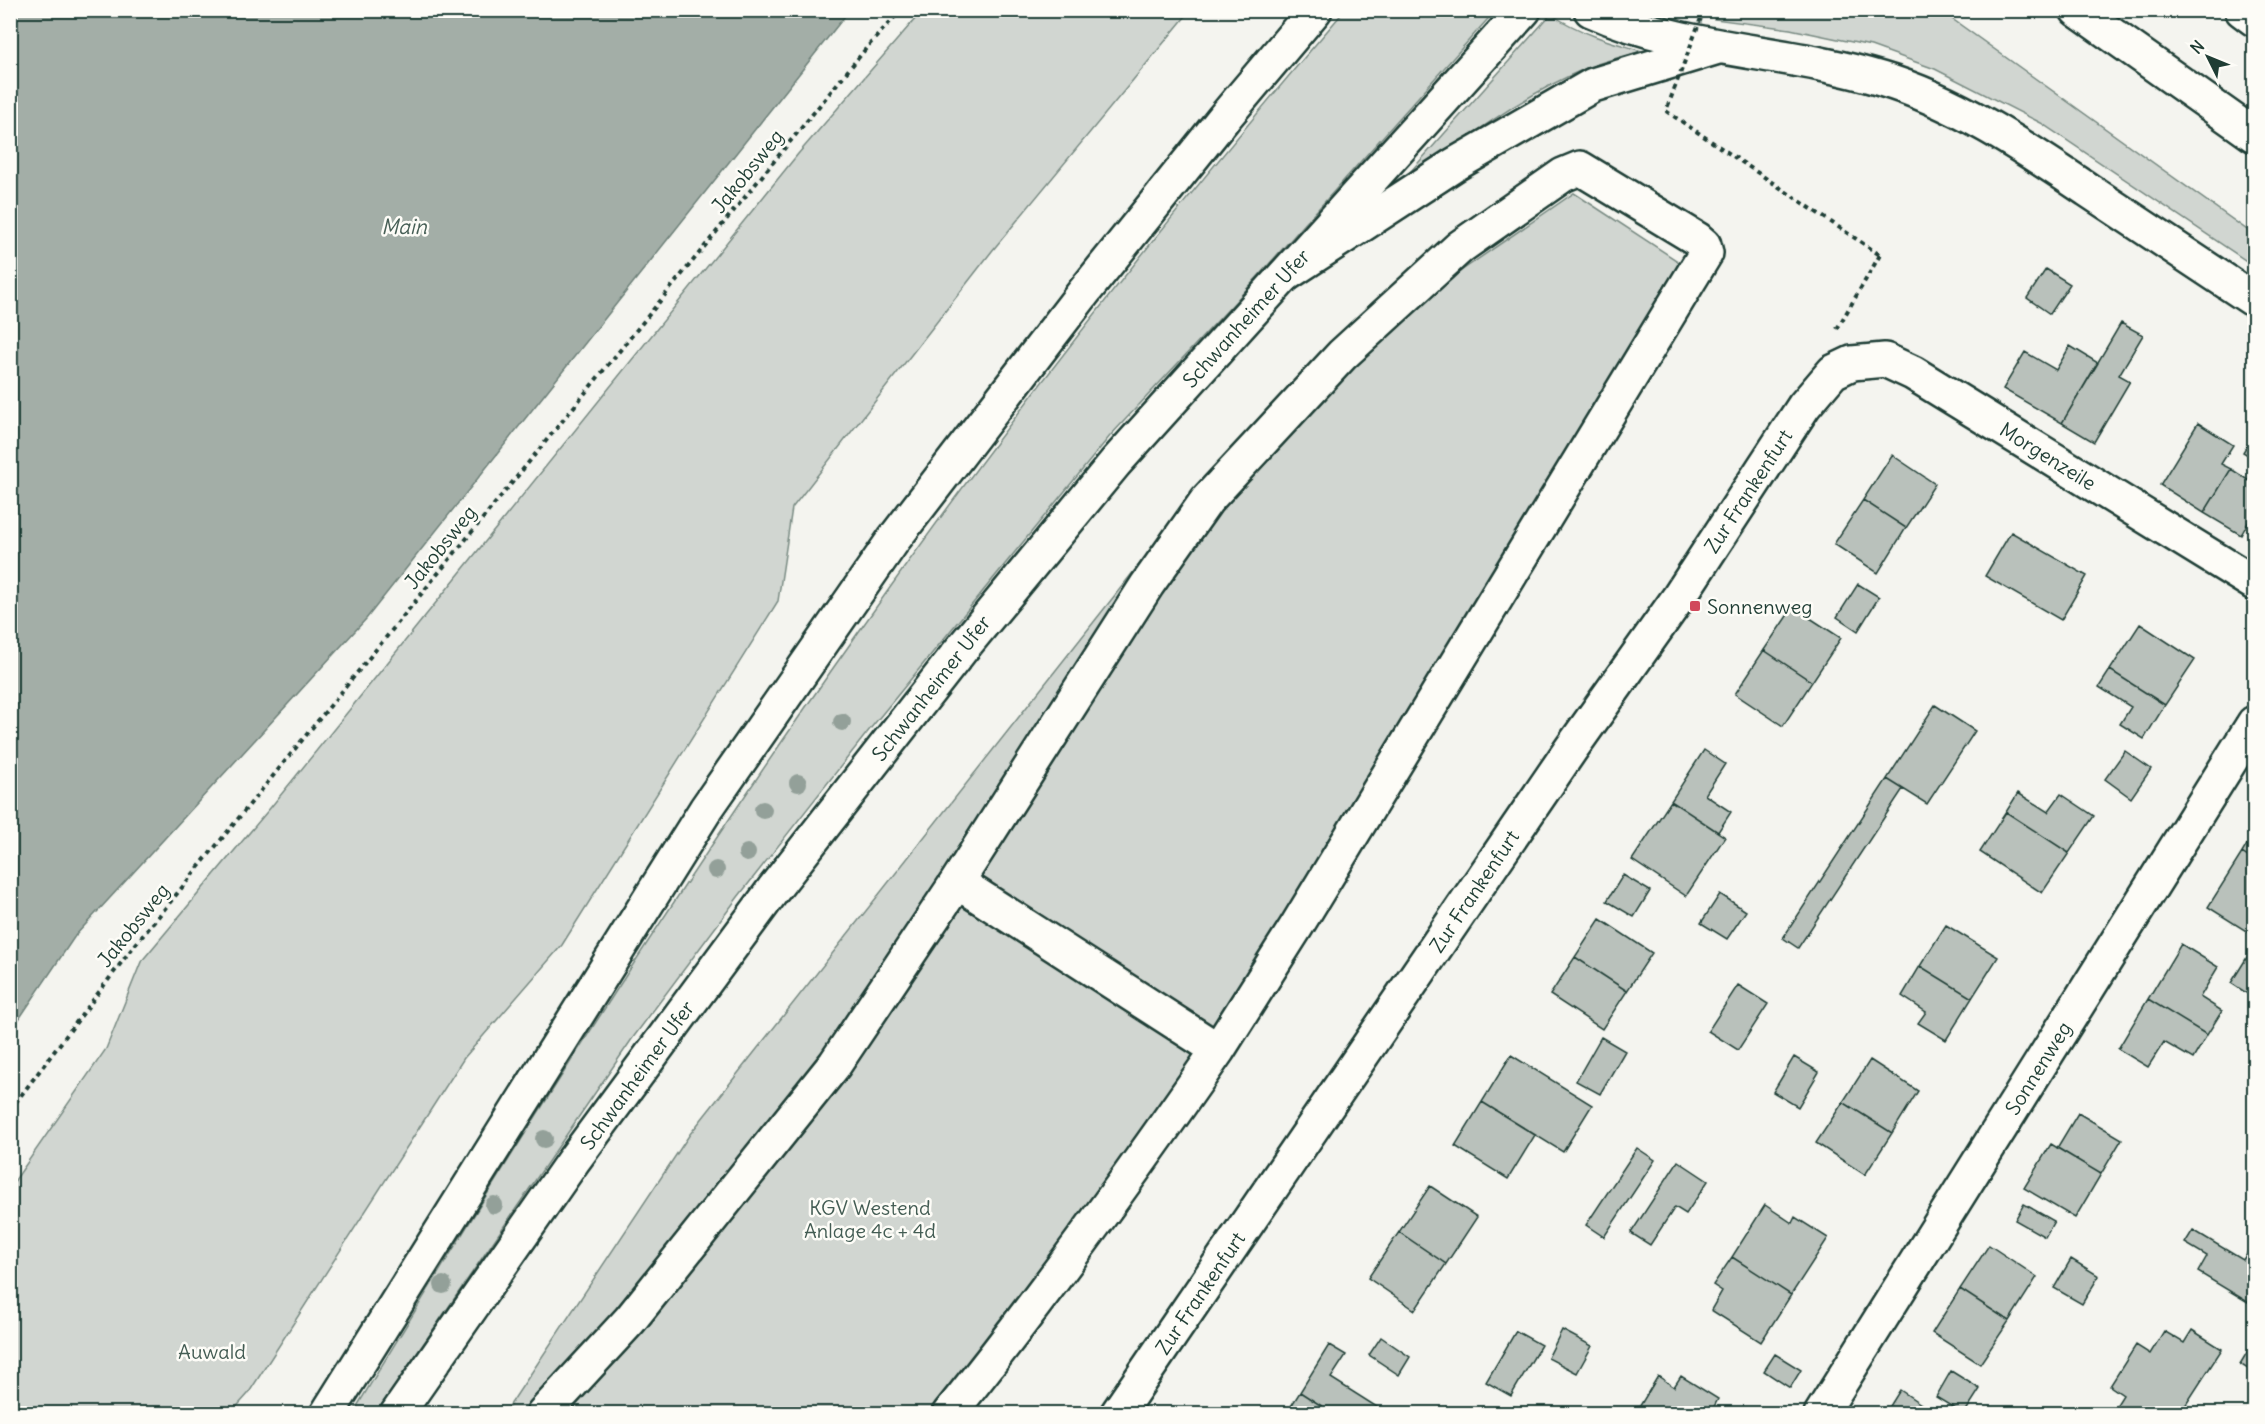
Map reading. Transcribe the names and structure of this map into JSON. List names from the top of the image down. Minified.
{"streets":{"main road":["Schwanheimer Ufer","Morgenzeile","Zur Frankenfurt","Sonnenweg"],"path":["Jakobsweg"]},"crossings":[["Morgenzeile","Zur Frankenfurt"]],"water":["Main"],"parks":["KGV Westend Anlage 4c + 4d","Auwald"],"places":{"transit":["Sonnenweg"]},"north":"top left"}
